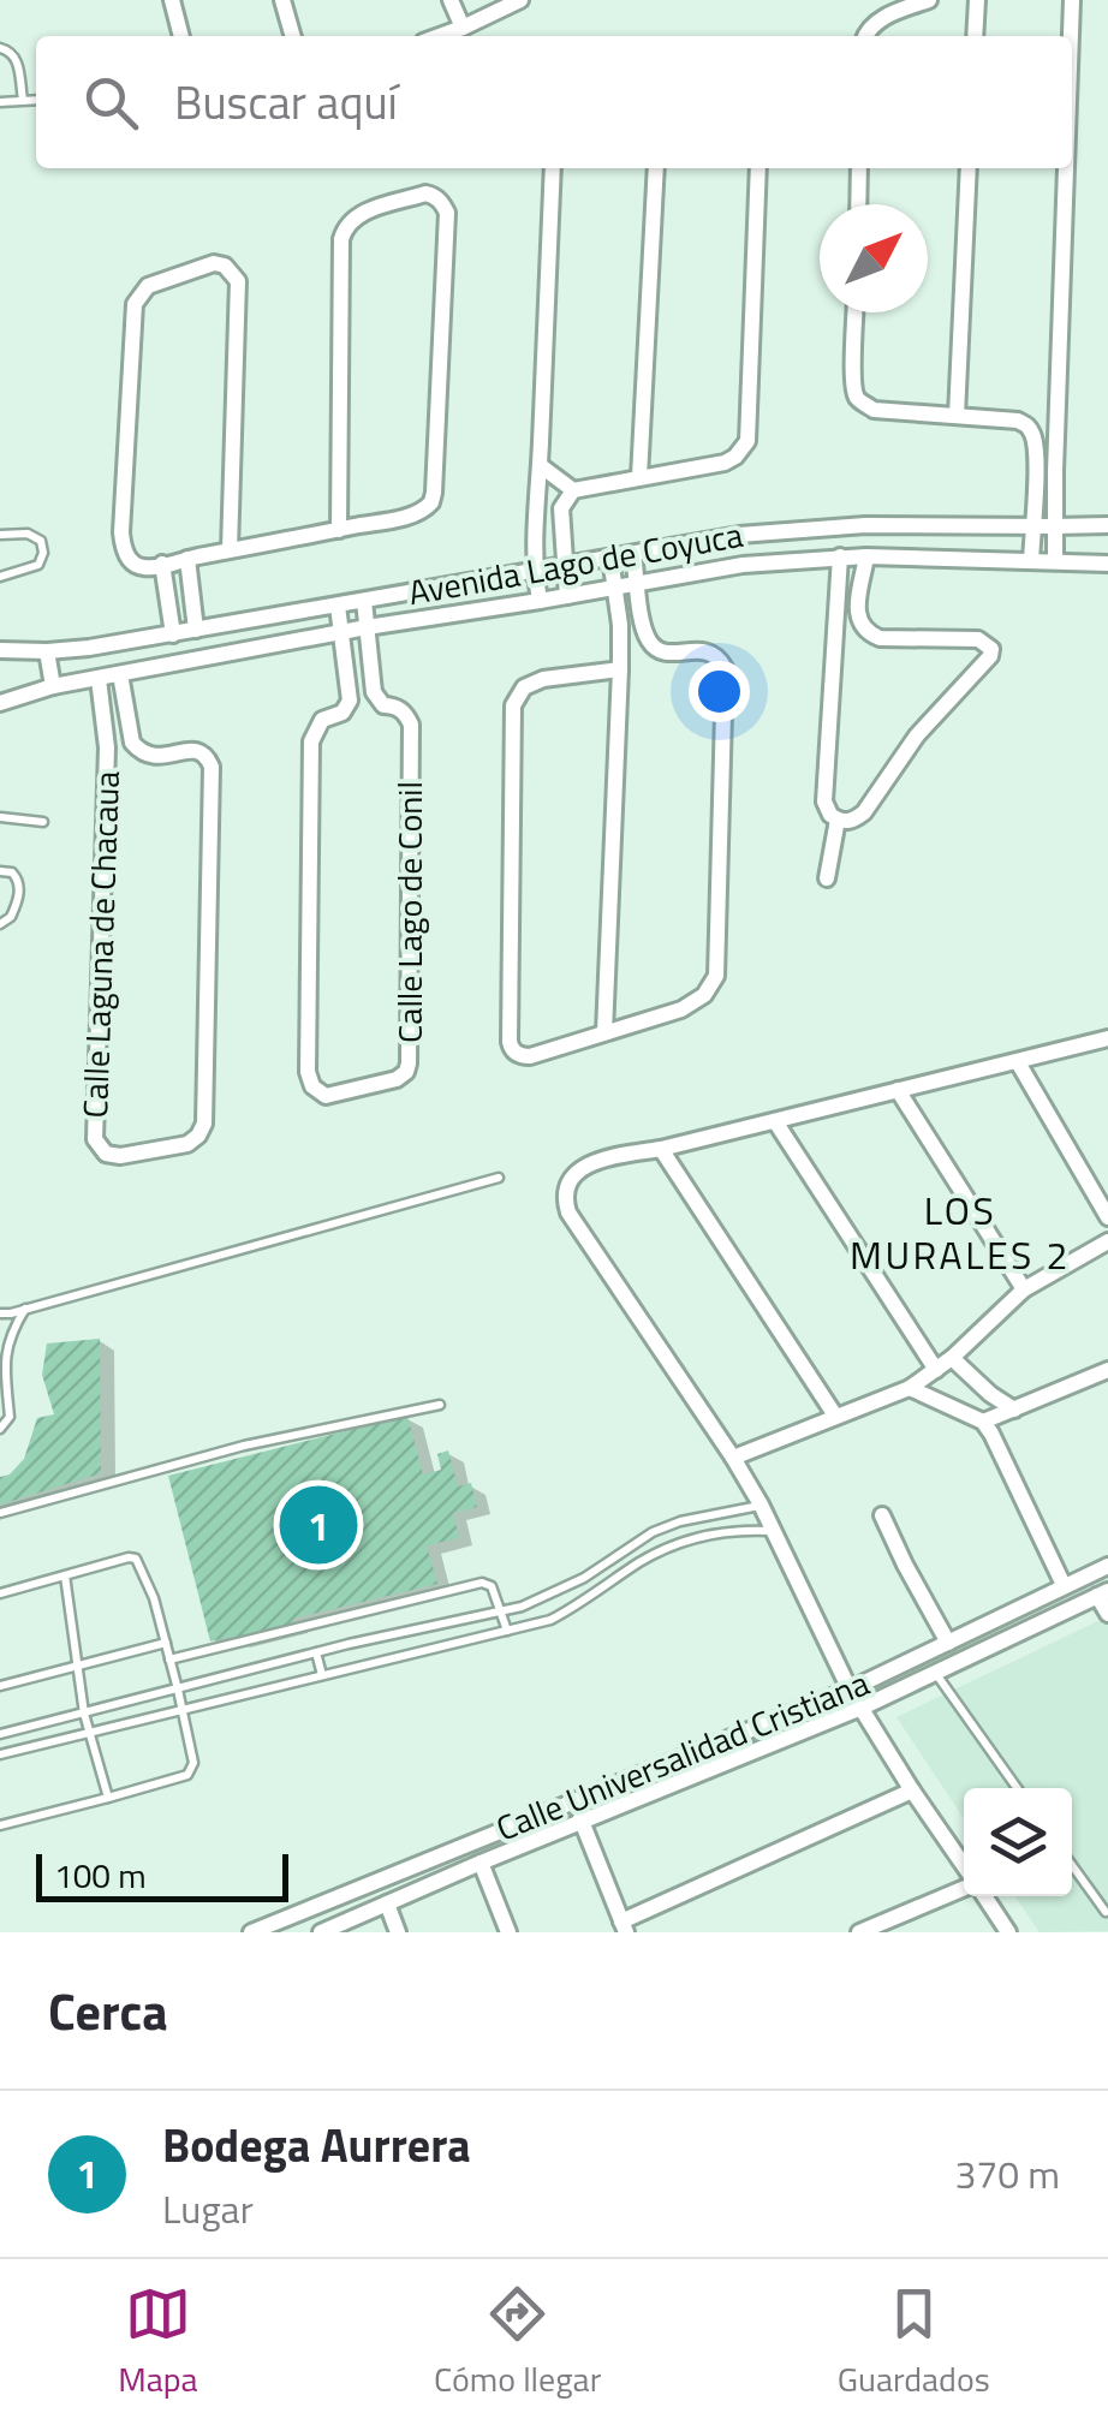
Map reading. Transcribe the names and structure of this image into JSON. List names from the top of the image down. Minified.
{"streets":{"street":["Avenida Lago de Coyuca","Calle Lago de Conil","Calle Laguna de Chacaua","Calle Universalidad Cristiana"]},"crossings":[["Avenida Lago de Coyuca","Calle Lago de Conil"],["Avenida Lago de Coyuca","Calle Laguna de Chacaua"]],"districts":["LOS MURALES 2"],"scale_bar":"100 m","north":"top right","page":{"search":"Buscar aquí","pins":"1","scale":"100 m","heading":"Cerca","list":[{"mark":"1","name":"Bodega Aurrera","note":"Lugar","value":"370 m"}],"nav":["Mapa","Cómo llegar","Guardados"]}}
